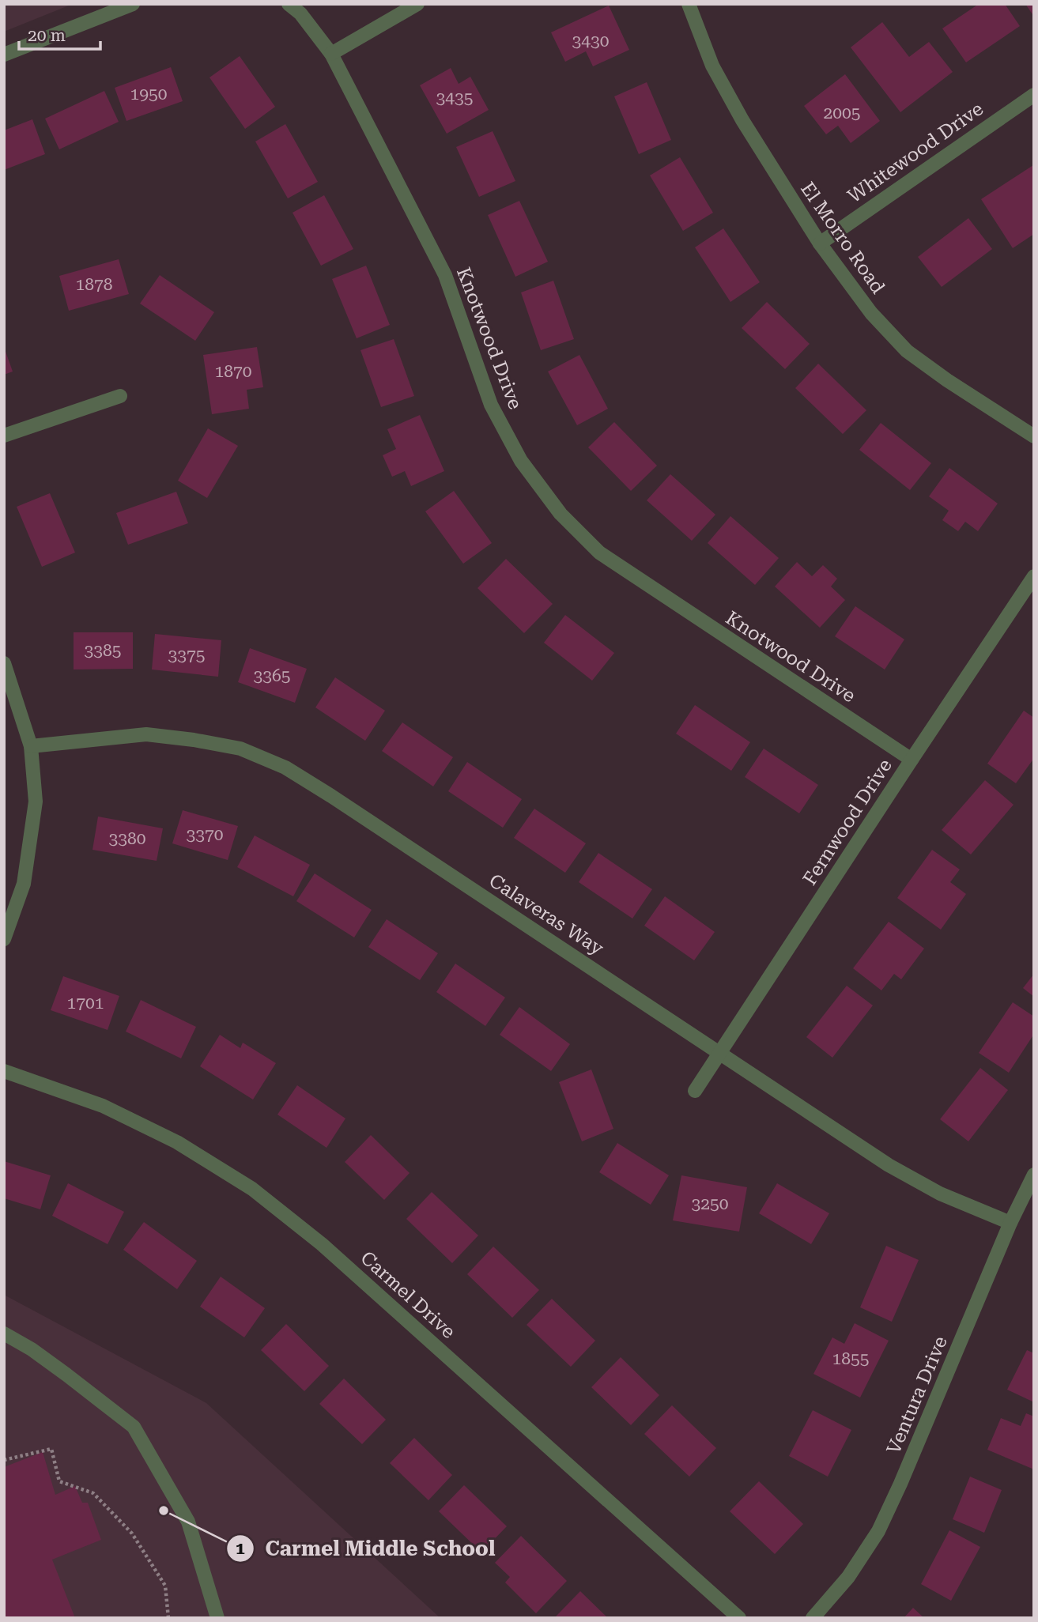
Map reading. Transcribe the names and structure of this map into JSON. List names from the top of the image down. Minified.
{"streets":{"street":["Whitewood Drive","El Morro Road","Knotwood Drive","Fernwood Drive","Calaveras Way","Carmel Drive","Ventura Drive"]},"crossings":[["Whitewood Drive","El Morro Road"],["Knotwood Drive","Fernwood Drive"],["Fernwood Drive","Calaveras Way"],["Calaveras Way","Ventura Drive"]],"places":["Carmel Middle School"],"house_numbers":["3430","1950","3435","2005","1878","1870","3385","3375","3365","3370","3380","1701","3250","1855"],"scale_bar":"20 m"}
